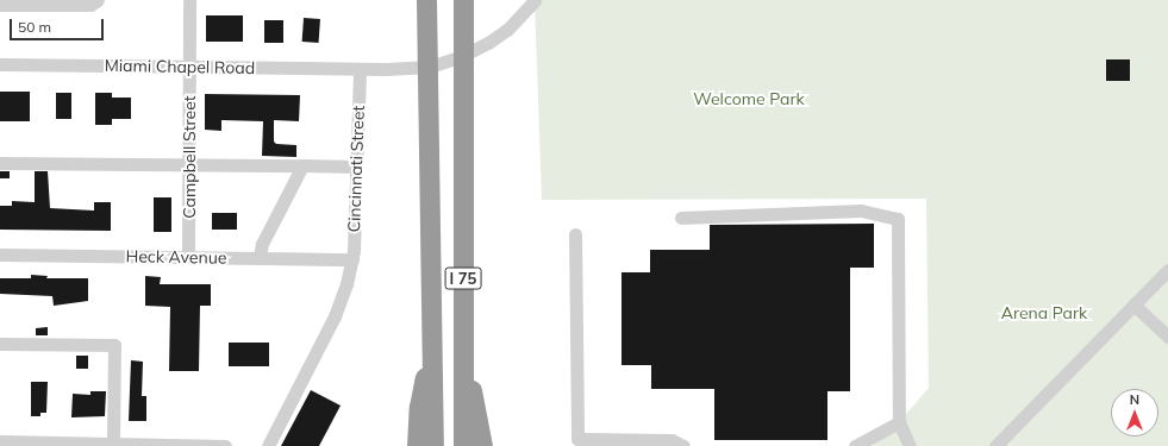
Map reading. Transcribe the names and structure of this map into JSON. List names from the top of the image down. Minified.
{"streets":{"highway":["I 75"],"street":["Miami Chapel Road","Campbell Street","Cincinnati Street","Heck Avenue"]},"crossings":[["Miami Chapel Road","Campbell Street"],["Miami Chapel Road","Cincinnati Street"],["Campbell Street","Heck Avenue"],["Cincinnati Street","Heck Avenue"]],"parks":["Welcome Park","Arena Park"],"scale_bar":"50 m","north":"top"}
